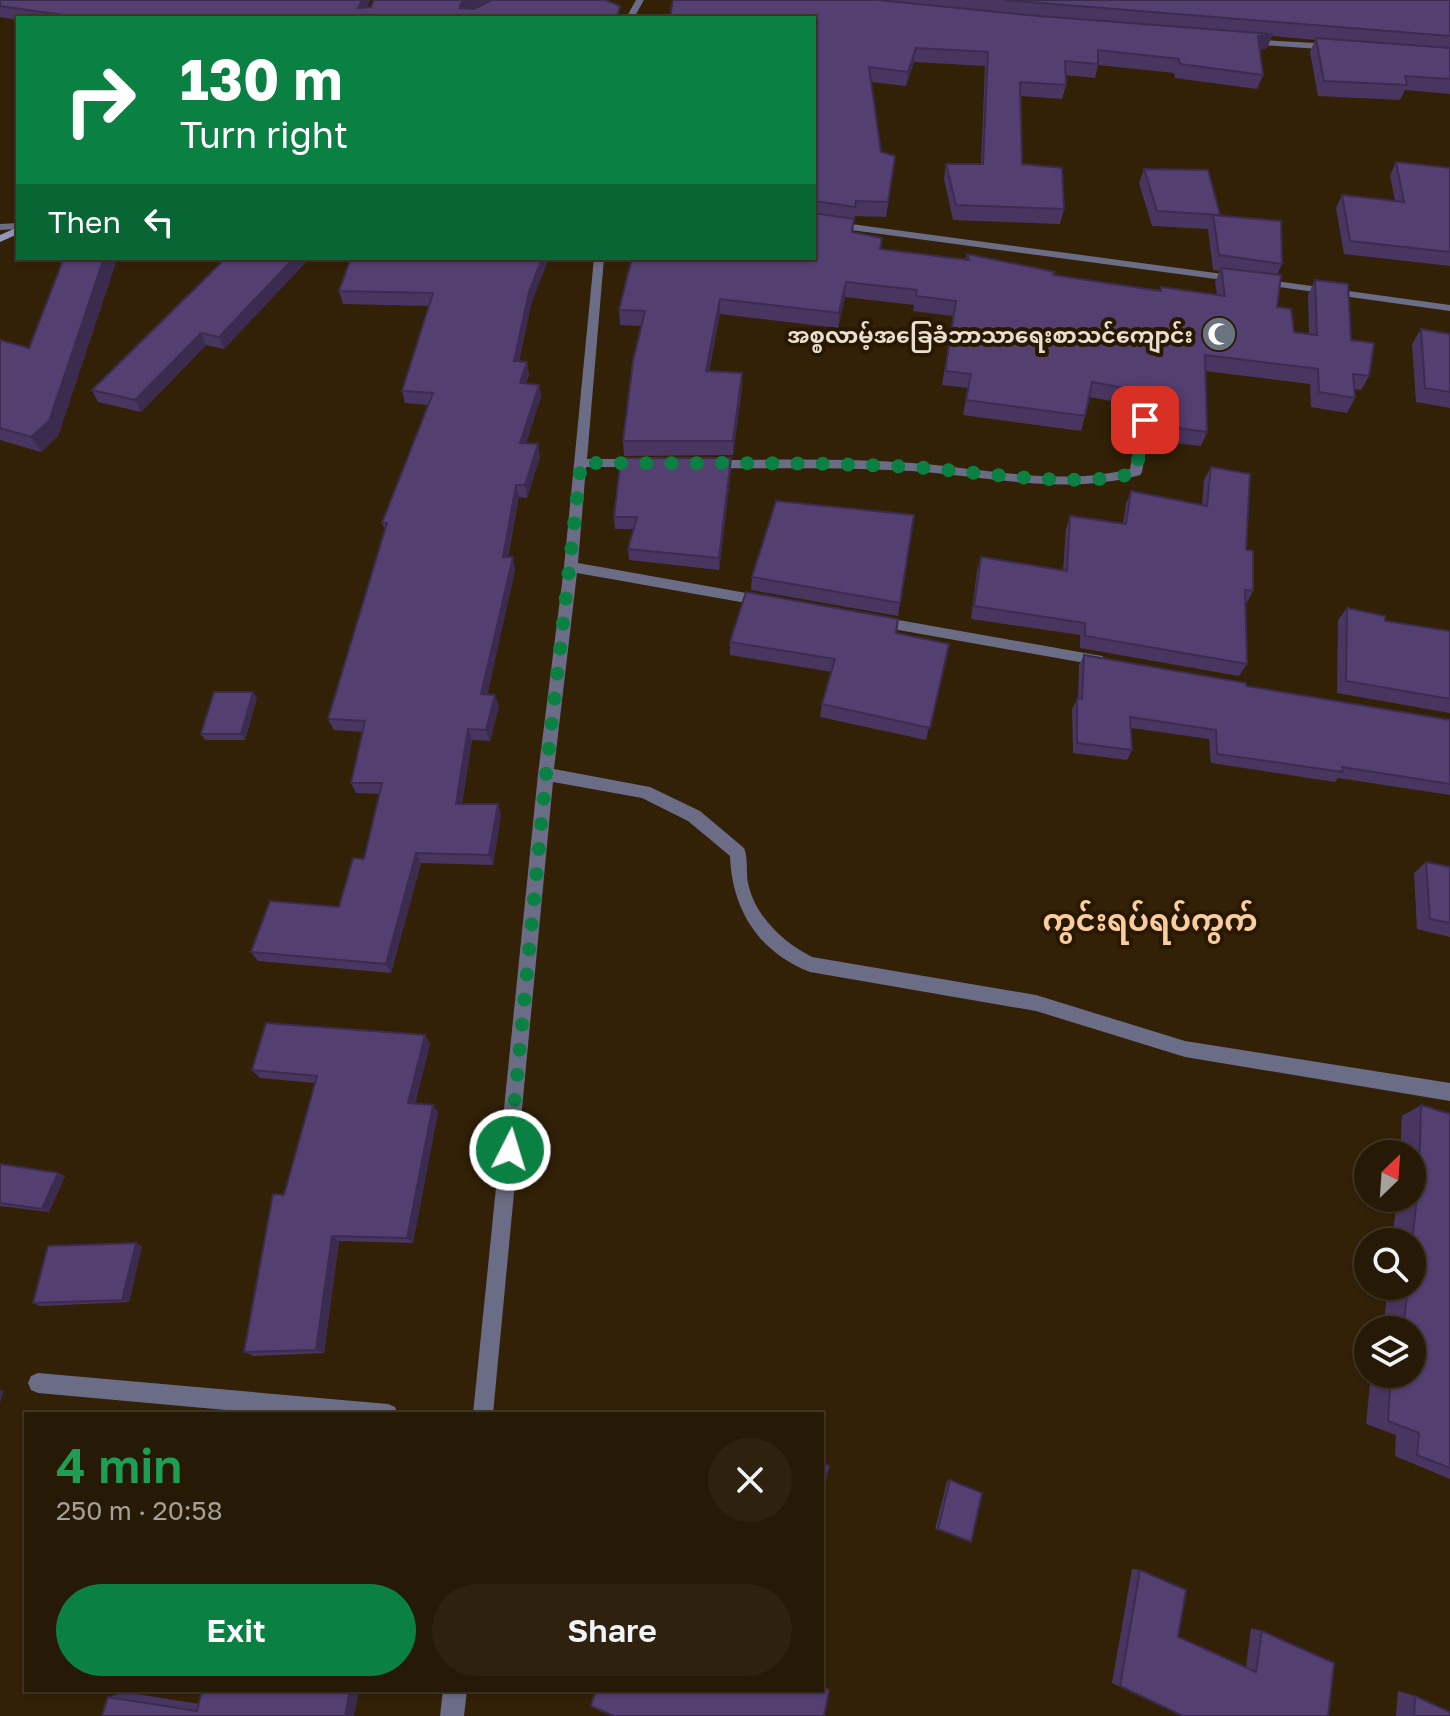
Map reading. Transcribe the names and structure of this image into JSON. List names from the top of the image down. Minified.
{"districts":["ကွင်းရပ်ရပ်ကွက်"],"places":{"mosque":["အစ္စလာမ့်အခြေခံဘာသာရေးစာသင်ကျောင်း"]},"north":"top right","page":{"turn":["130 m","Turn right"],"then":"Then","heading":["4 min","250 m · 20:58"],"buttons":["Exit","Share"]}}
